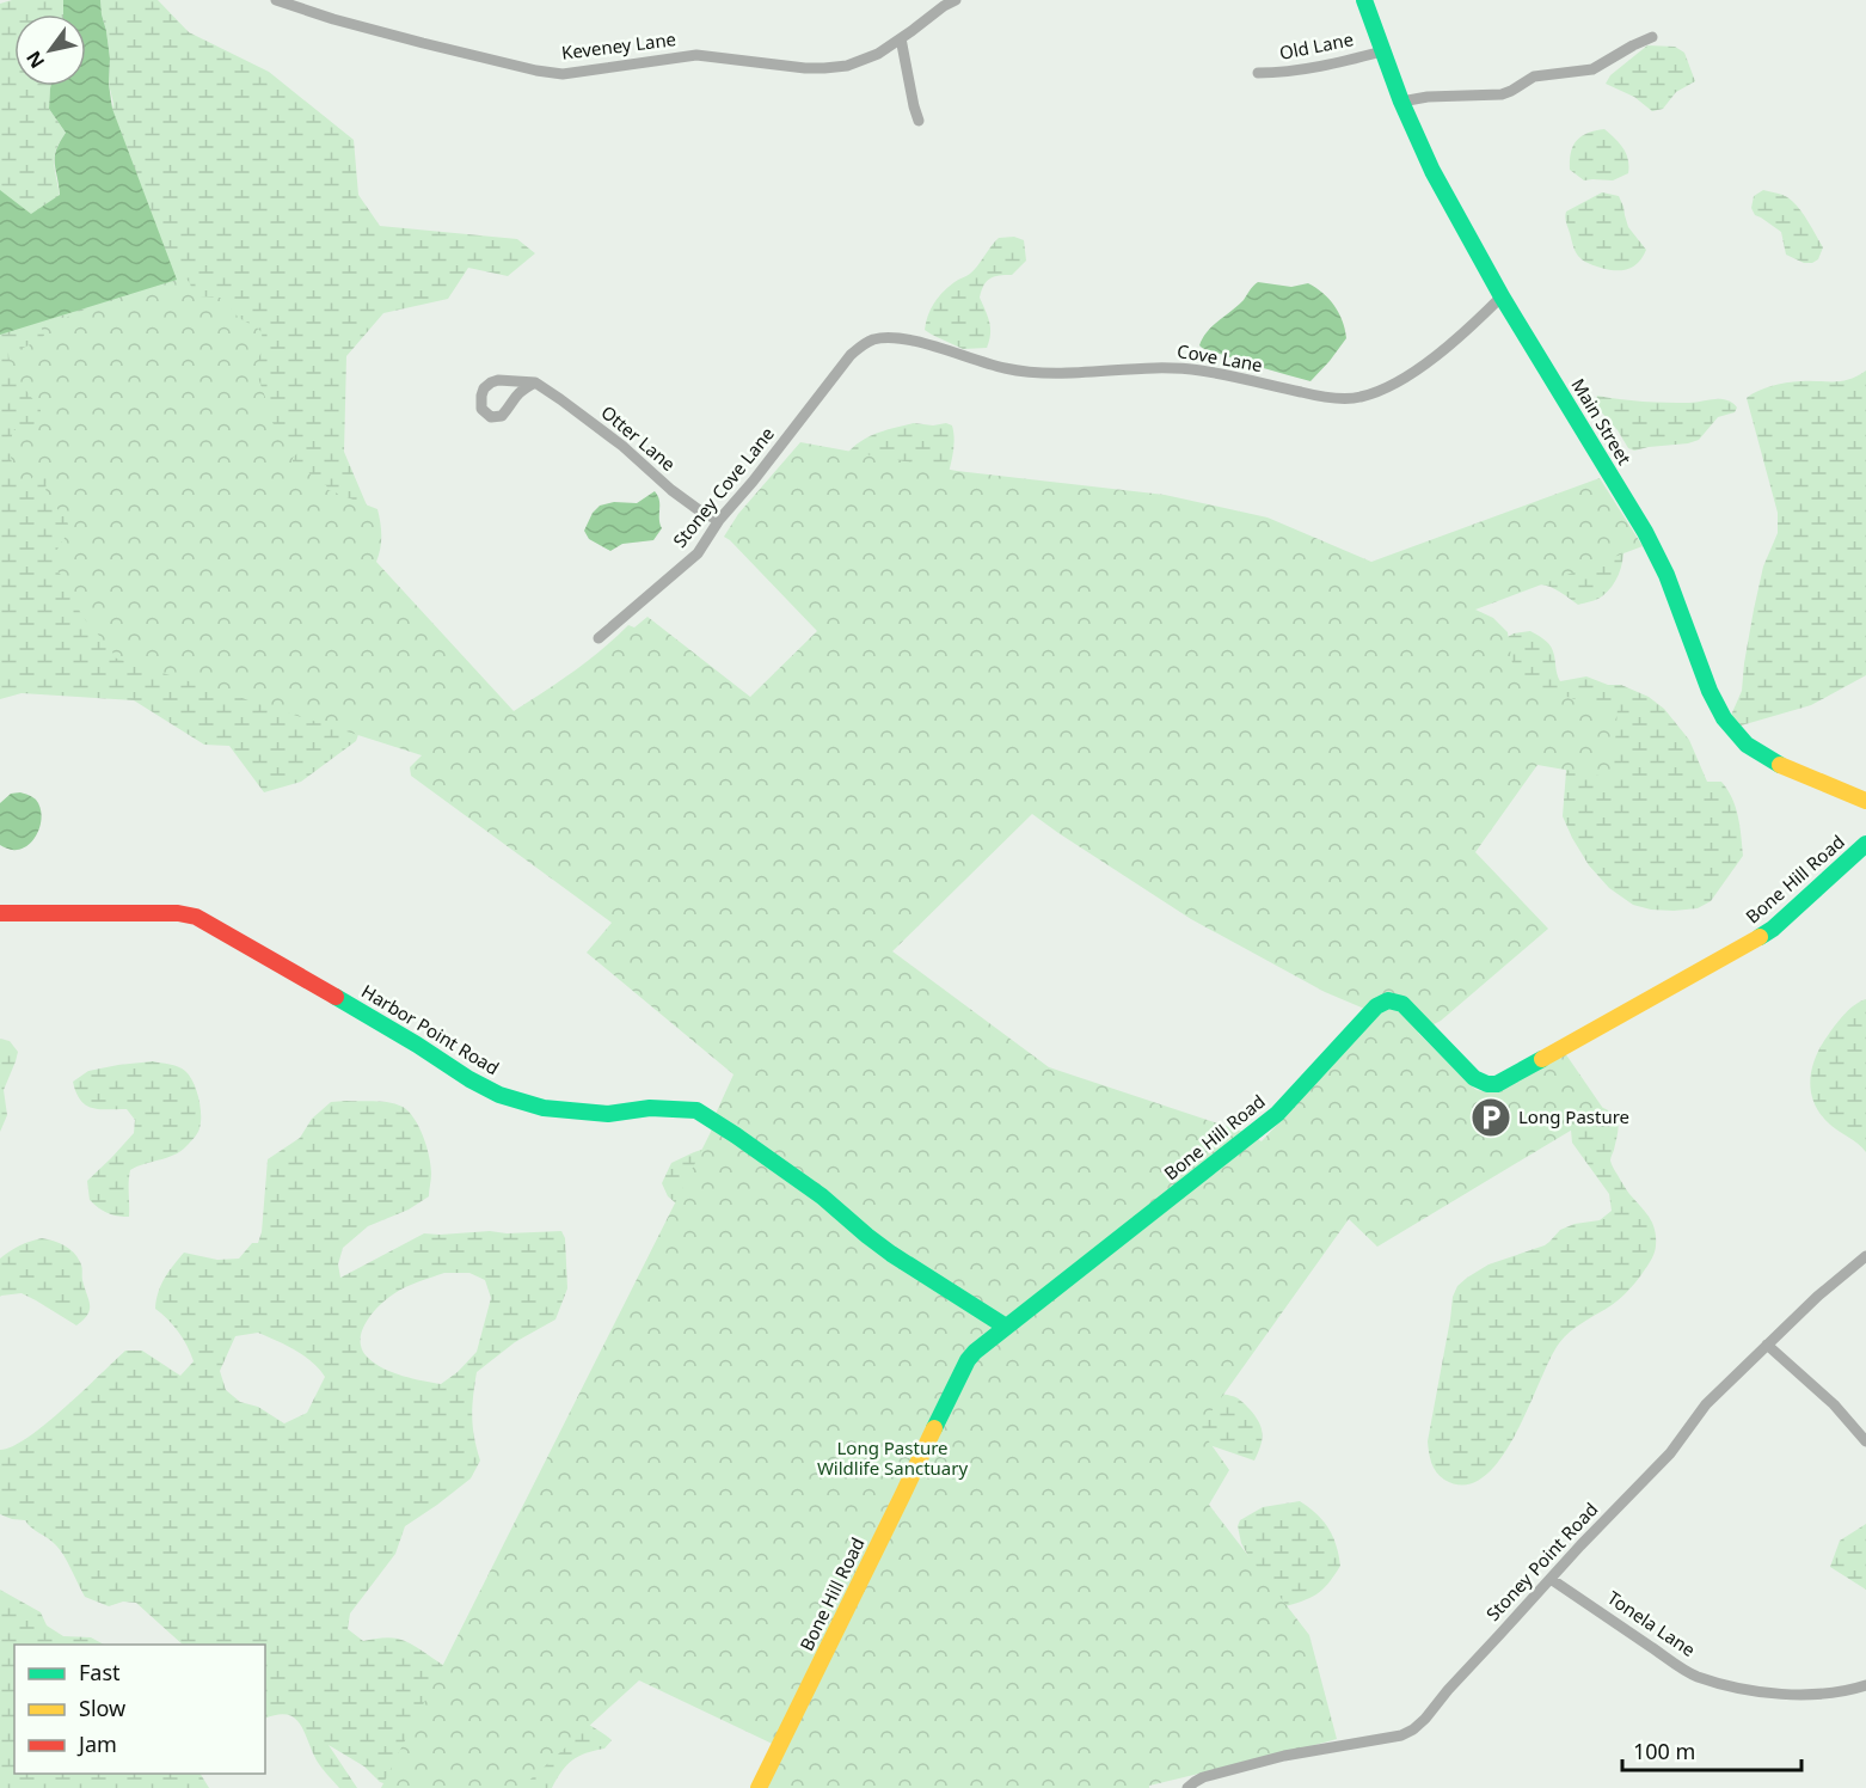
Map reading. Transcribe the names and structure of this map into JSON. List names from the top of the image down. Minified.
{"streets":{"street":["Keveney Lane","Old Lane","Cove Lane","Main Street","Otter Lane","Stoney Cove Lane","Bone Hill Road","Harbor Point Road","Stoney Point Road","Tonela Lane"]},"crossings":[["Old Lane","Main Street"],["Cove Lane","Main Street"],["Cove Lane","Stoney Cove Lane"],["Otter Lane","Stoney Cove Lane"],["Bone Hill Road","Harbor Point Road"],["Stoney Point Road","Tonela Lane"]],"parks":["Long Pasture Wildlife Sanctuary"],"places":{"parking":["Long Pasture"]},"legend":["Fast","Slow","Jam"],"scale_bar":"100 m","north":"bottom left"}
